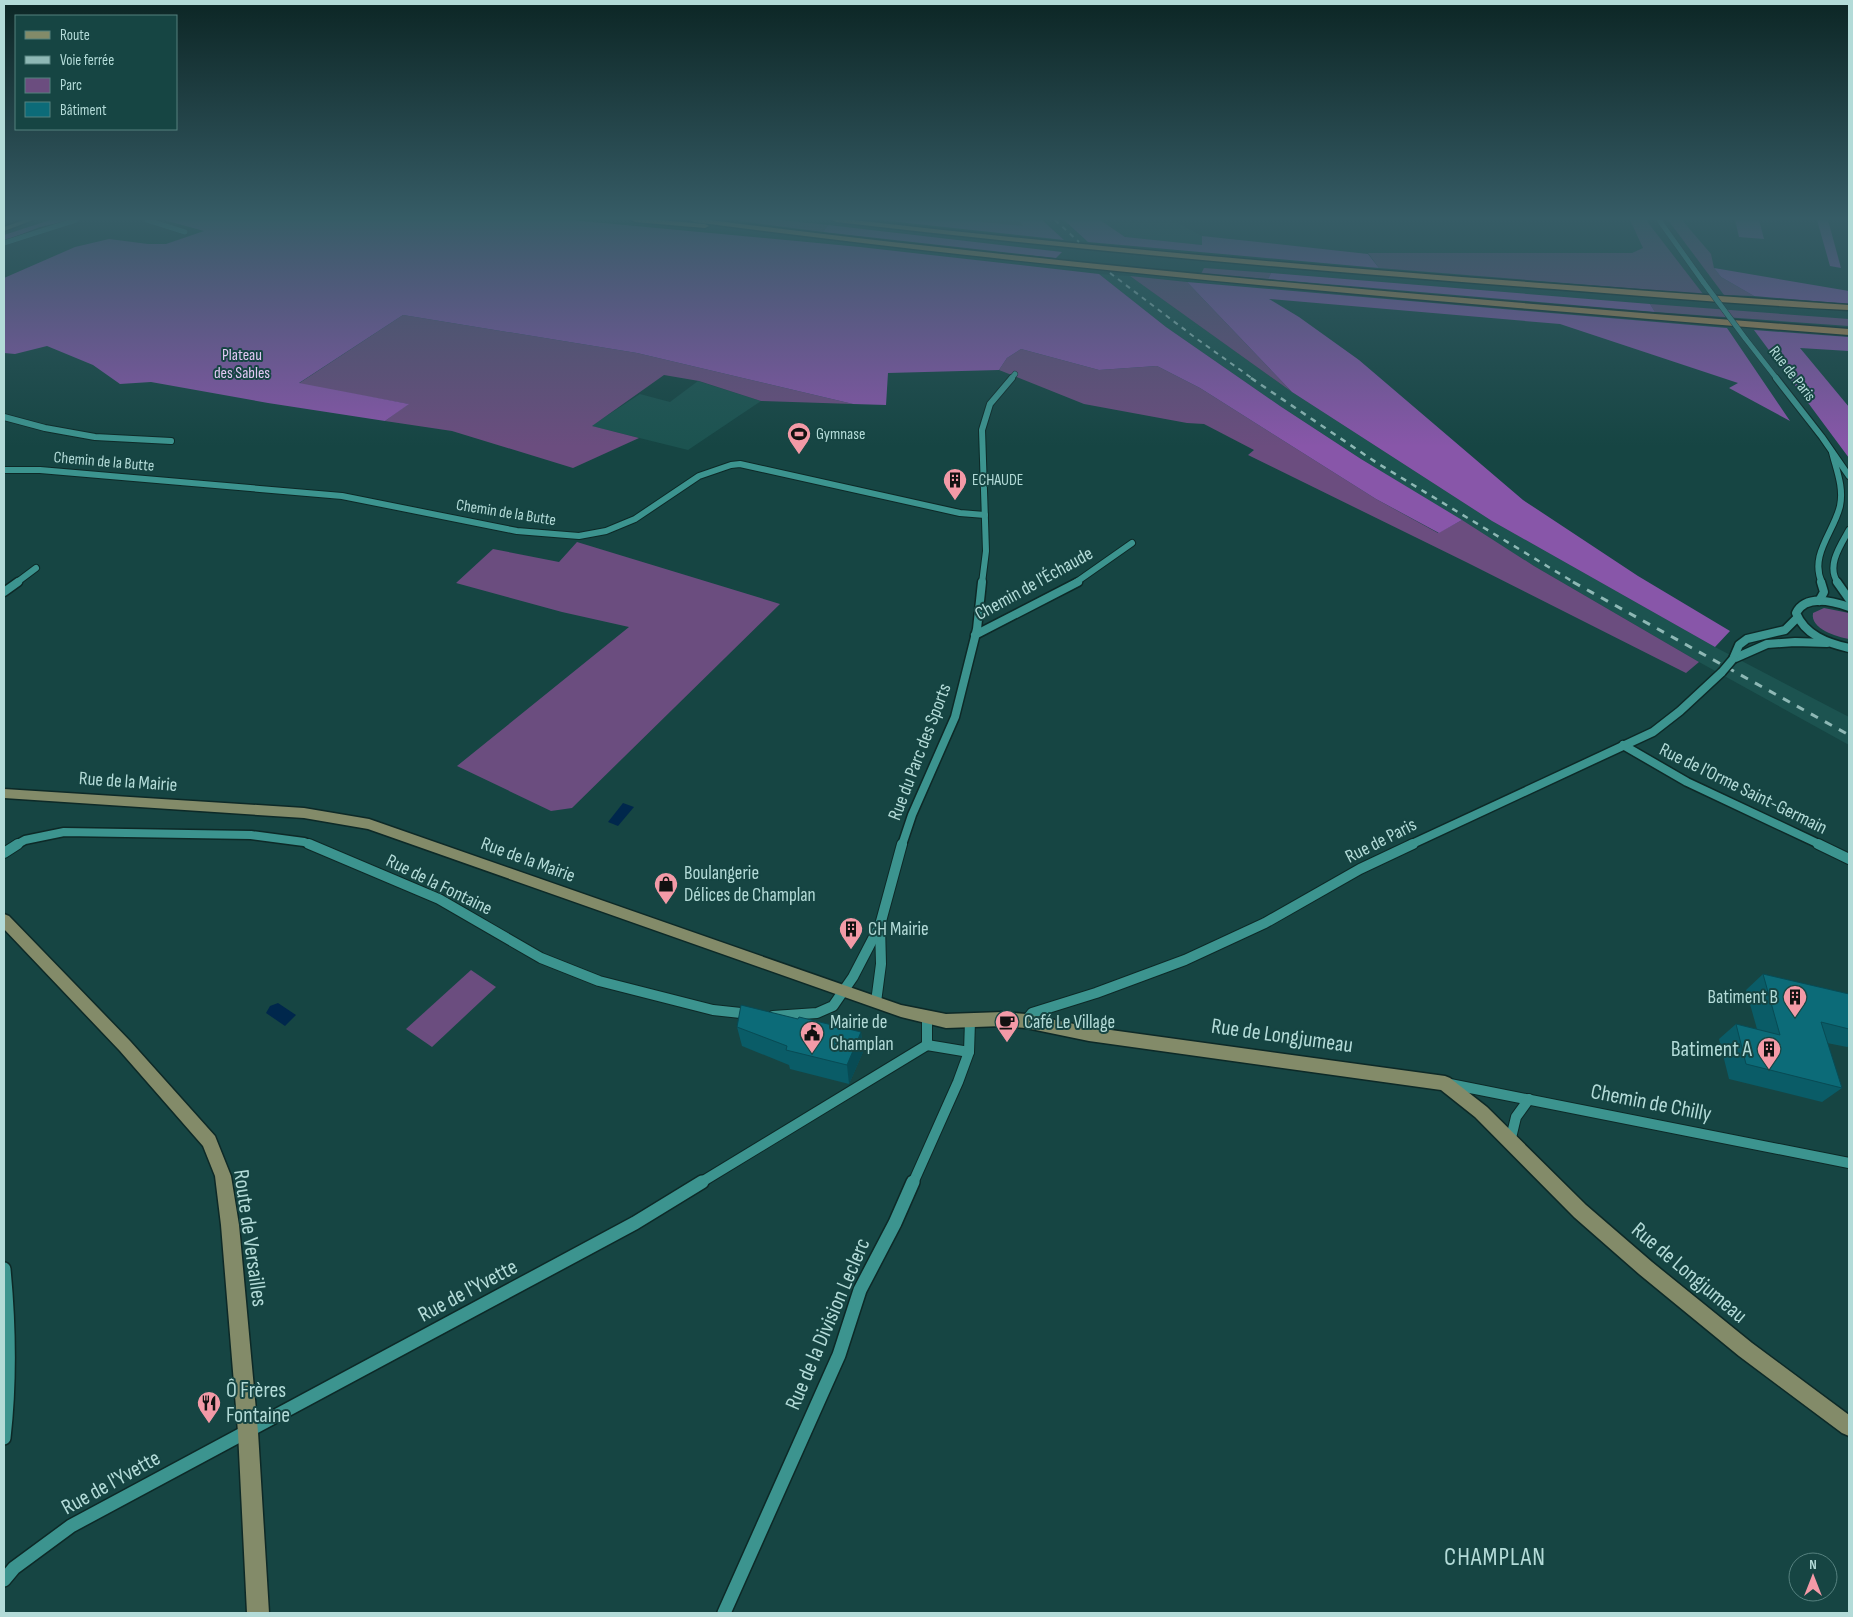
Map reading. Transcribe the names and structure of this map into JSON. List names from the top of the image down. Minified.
{"streets":{"main road":["Rue de la Mairie","Rue de Longjumeau","Route de Versailles"],"street":["Rue de Paris","Chemin de la Butte","Chemin de l'Échaude","Rue du Parc des Sports","Rue de l'Orme Saint-Germain","Rue de la Fontaine","Chemin de Chilly","Rue de l'Yvette","Rue de la Division Leclerc"]},"crossings":[["Rue de Paris","Rue de la Mairie"],["Rue de Paris","Rue de l'Orme Saint-Germain"],["Rue de Paris","Rue de Longjumeau"],["Chemin de la Butte","Rue du Parc des Sports"],["Chemin de l'Échaude","Rue du Parc des Sports"],["Rue du Parc des Sports","Rue de la Mairie"],["Rue du Parc des Sports","Rue de la Fontaine"],["Rue de la Mairie","Rue de la Fontaine"],["Rue de la Mairie","Rue de Longjumeau"],["Rue de la Mairie","Rue de la Division Leclerc"],["Rue de Longjumeau","Chemin de Chilly"],["Route de Versailles","Rue de l'Yvette"]],"districts":["CHAMPLAN"],"parks":["Plateau des Sables"],"places":{"sports":["Gymnase"],"building":["ECHAUDE","CH Mairie","Batiment B","Batiment A"],"shop":["Boulangerie Délices de Champlan"],"cafe":["Café Le Village"],"public building":["Mairie de Champlan"],"restaurant":["Ô Frères Fontaine"]},"legend":["Route","Voie ferrée","Parc","Bâtiment"],"north":"top"}
